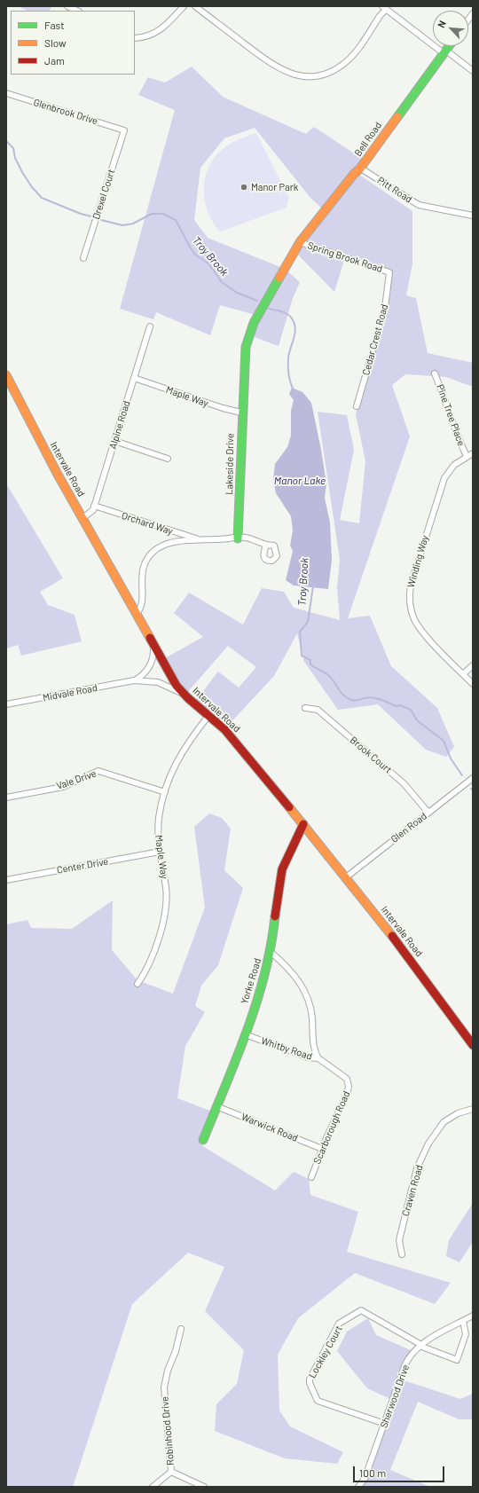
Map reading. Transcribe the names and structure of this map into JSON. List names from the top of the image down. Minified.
{"streets":{"street":["Glenbrook Drive","Bell Road","Pitt Road","Drexel Court","Spring Brook Road","Cedar Crest Road","Maple Way","Pine Tree Place","Alpine Road","Lakeside Drive","Intervale Road","Orchard Way","Winding Way","Midvale Road","Brook Court","Vale Drive","Glen Road","Center Drive","Yorke Road","Whitby Road","Warwick Road","Scarborough Road","Craven Road","Lockley Court","Sherwood Drive","Robinhood Drive"]},"crossings":[["Glenbrook Drive","Drexel Court"],["Bell Road","Pitt Road"],["Bell Road","Spring Brook Road"],["Bell Road","Lakeside Drive"],["Spring Brook Road","Cedar Crest Road"],["Spring Brook Road","Lakeside Drive"],["Maple Way","Alpine Road"],["Maple Way","Lakeside Drive"],["Maple Way","Intervale Road"],["Maple Way","Vale Drive"],["Maple Way","Center Drive"],["Pine Tree Place","Winding Way"],["Alpine Road","Intervale Road"],["Alpine Road","Orchard Way"],["Intervale Road","Midvale Road"],["Intervale Road","Glen Road"],["Intervale Road","Yorke Road"],["Brook Court","Glen Road"],["Yorke Road","Whitby Road"],["Yorke Road","Warwick Road"],["Whitby Road","Scarborough Road"],["Warwick Road","Scarborough Road"],["Lockley Court","Sherwood Drive"]],"water":["Troy Brook","Manor Lake"],"places":["Manor Park"],"legend":["Fast","Slow","Jam"],"scale_bar":"100 m","north":"top left"}
